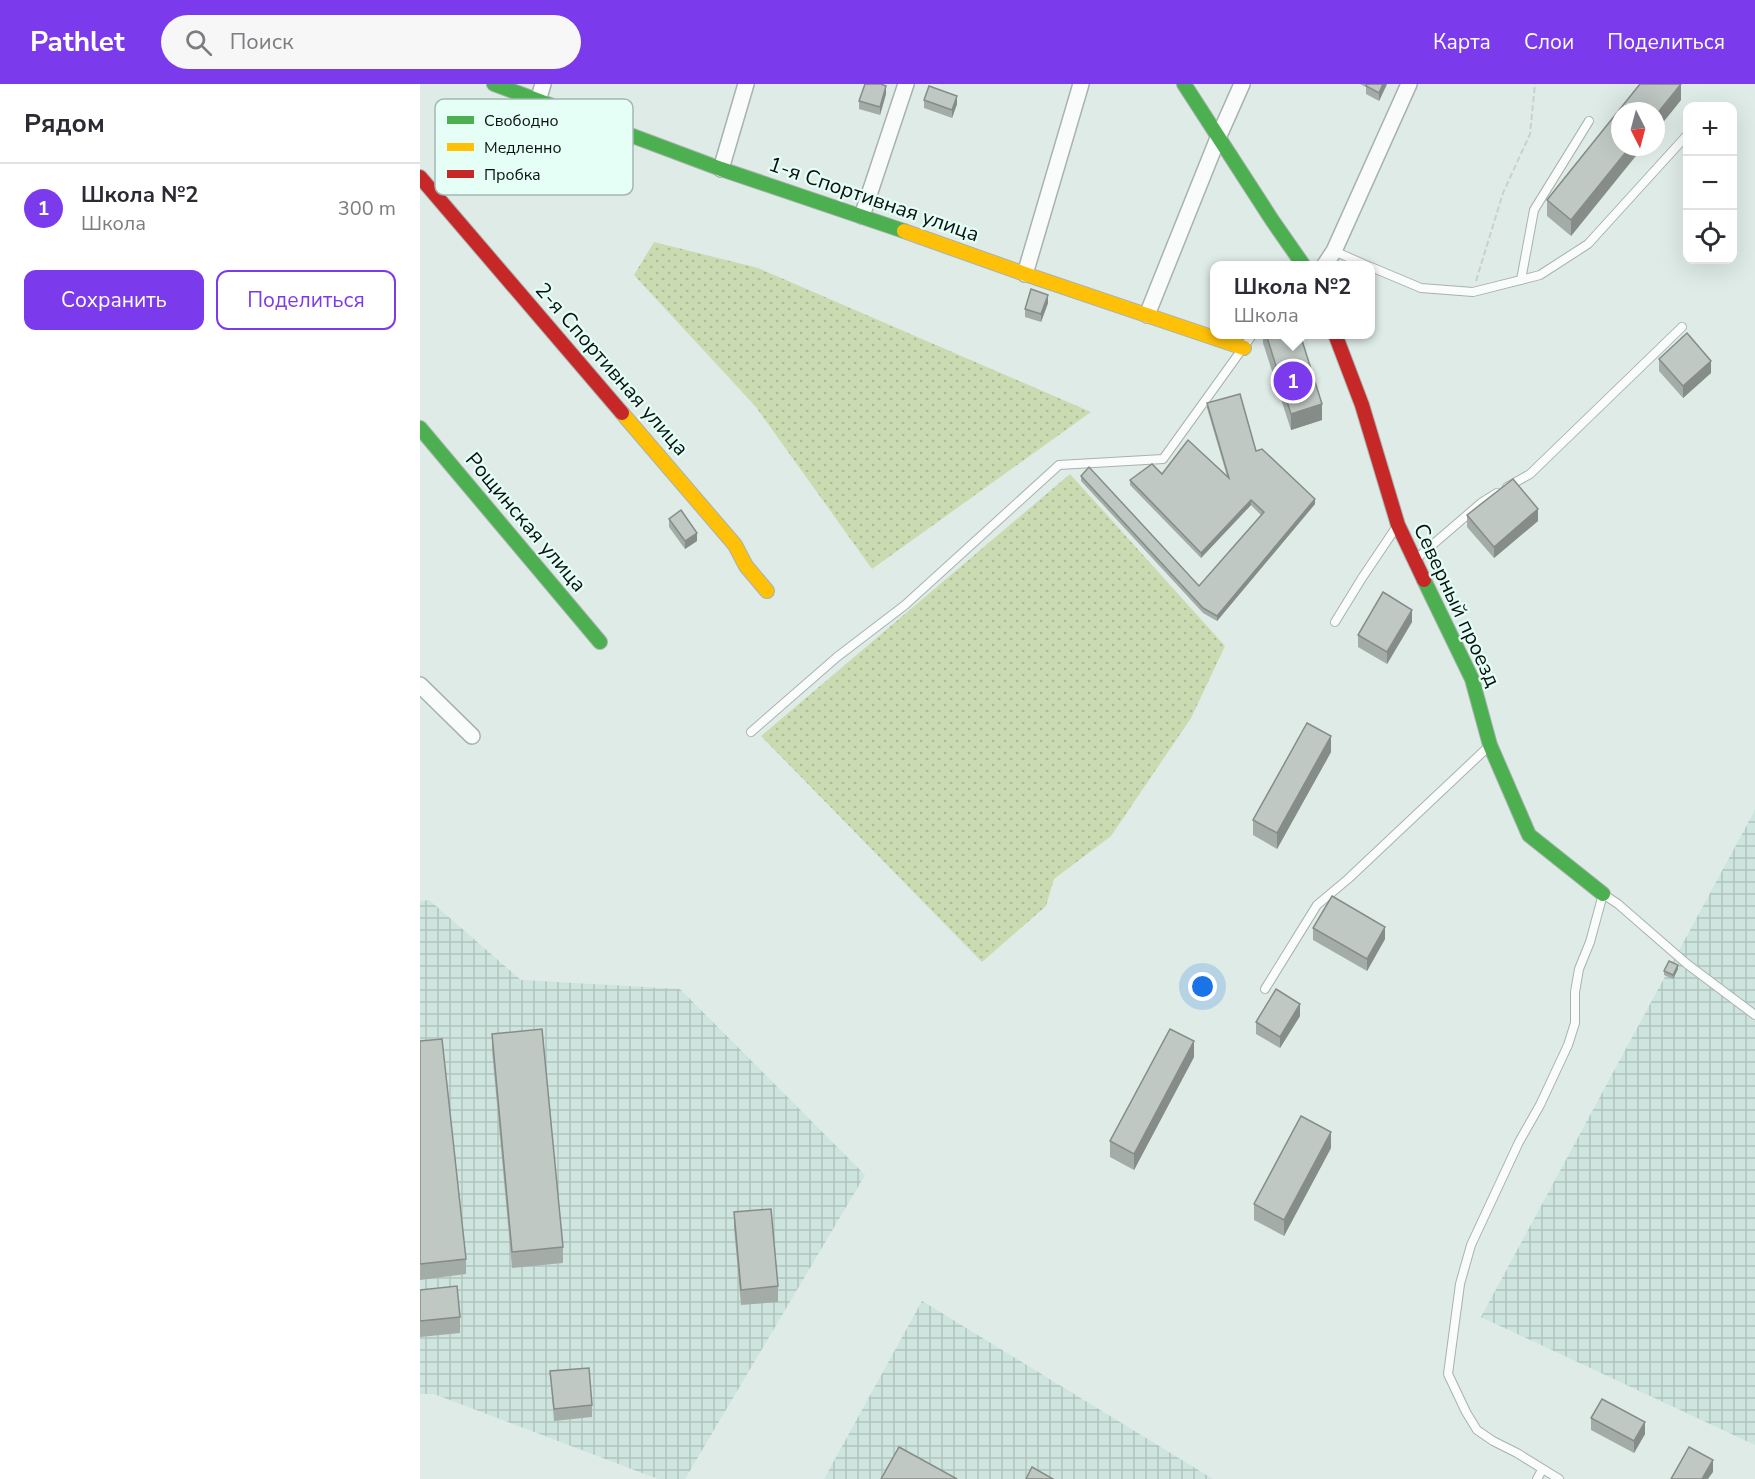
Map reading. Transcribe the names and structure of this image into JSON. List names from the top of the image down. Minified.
{"streets":{"street":["1-я Спортивная улица","2-я Спортивная улица","Рощинская улица","Северный проезд"]},"legend":["Свободно","Медленно","Пробка"],"north":"bottom","page":{"header":"Pathlet","search":"Поиск","nav":["Карта","Слои","Поделиться"],"heading":"Рядом","map_buttons":["+","−"],"list":[{"mark":"1","name":"Школа №2","note":"Школа","value":"300 m"}],"buttons":["Сохранить","Поделиться"],"popup":["Школа №2","Школа"],"pins":"1"}}
